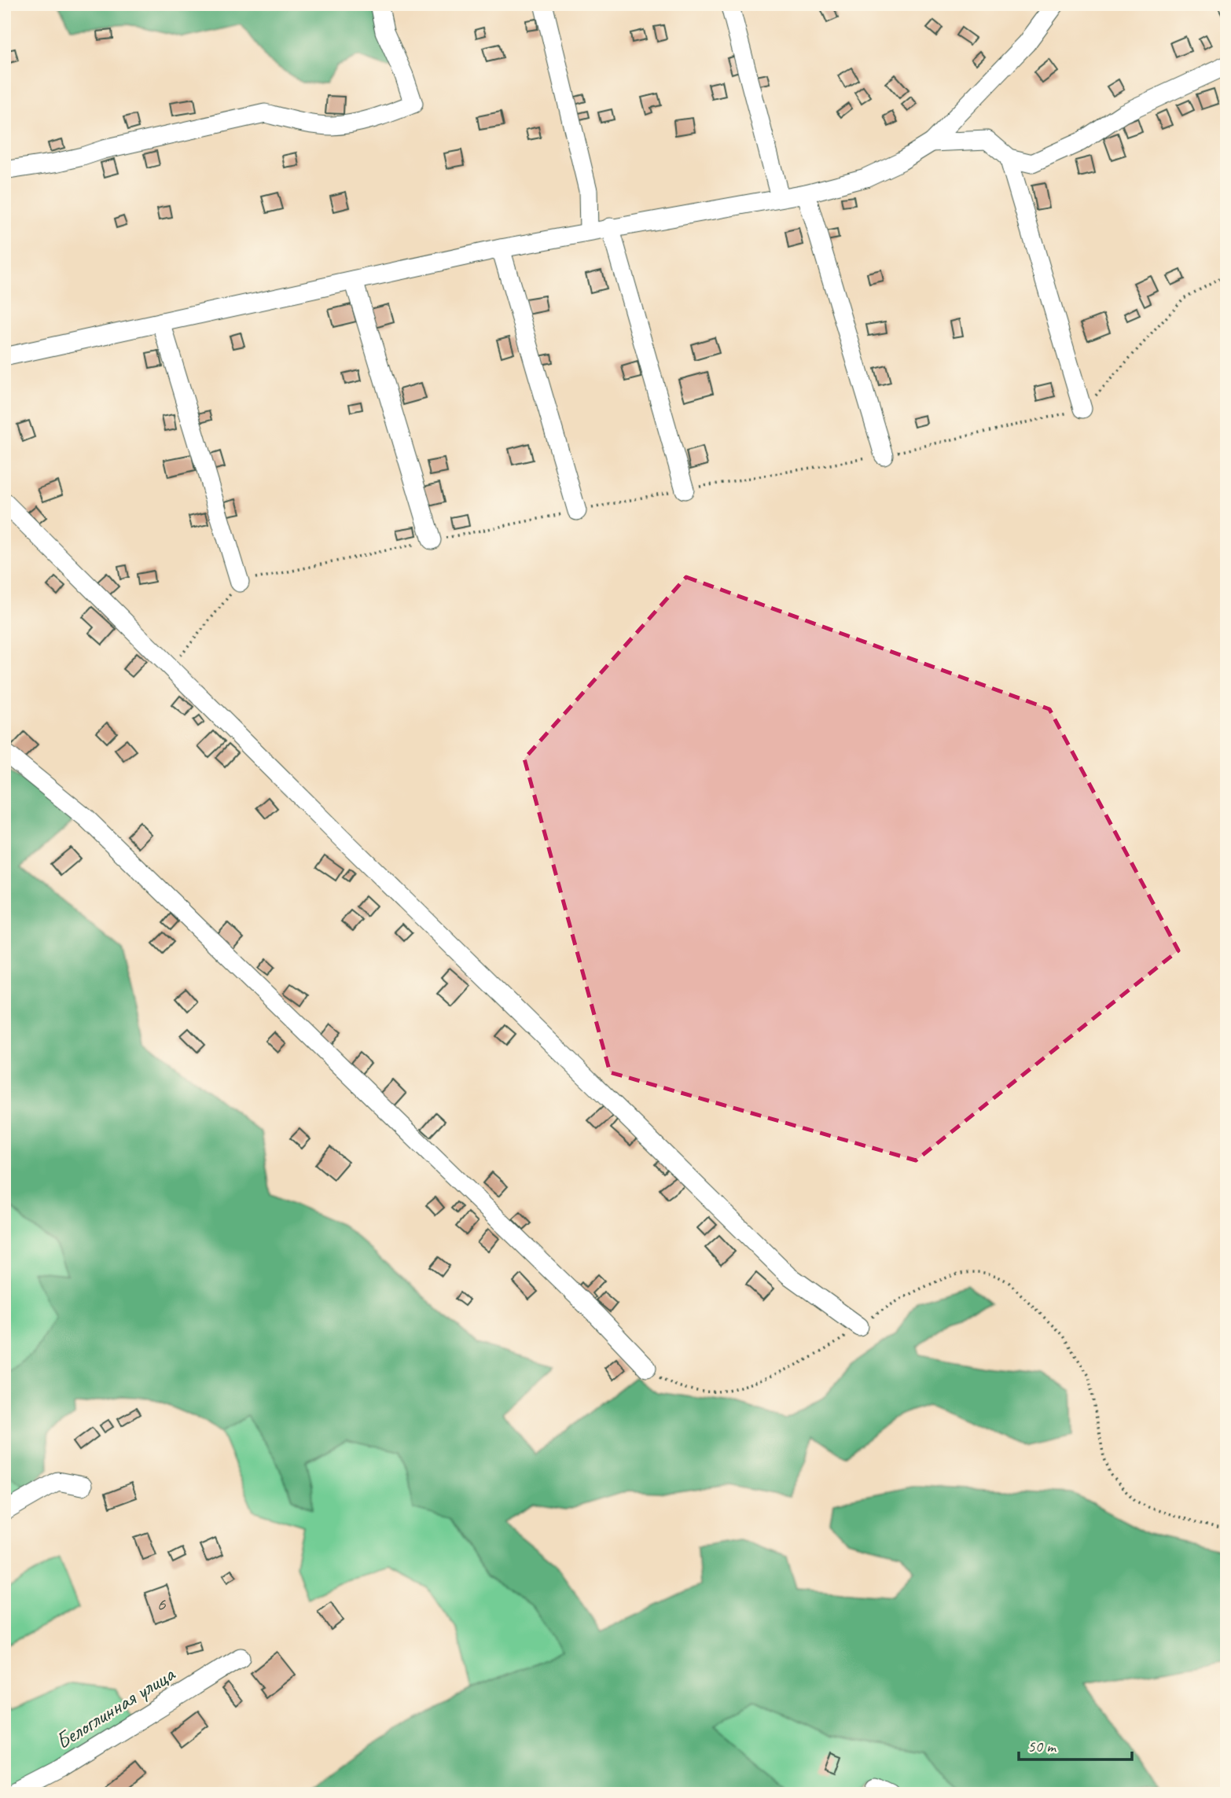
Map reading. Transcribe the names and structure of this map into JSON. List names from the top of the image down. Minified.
{"streets":{"street":["Белоглинная улица"]},"house_numbers":["6"],"scale_bar":"50 m"}
